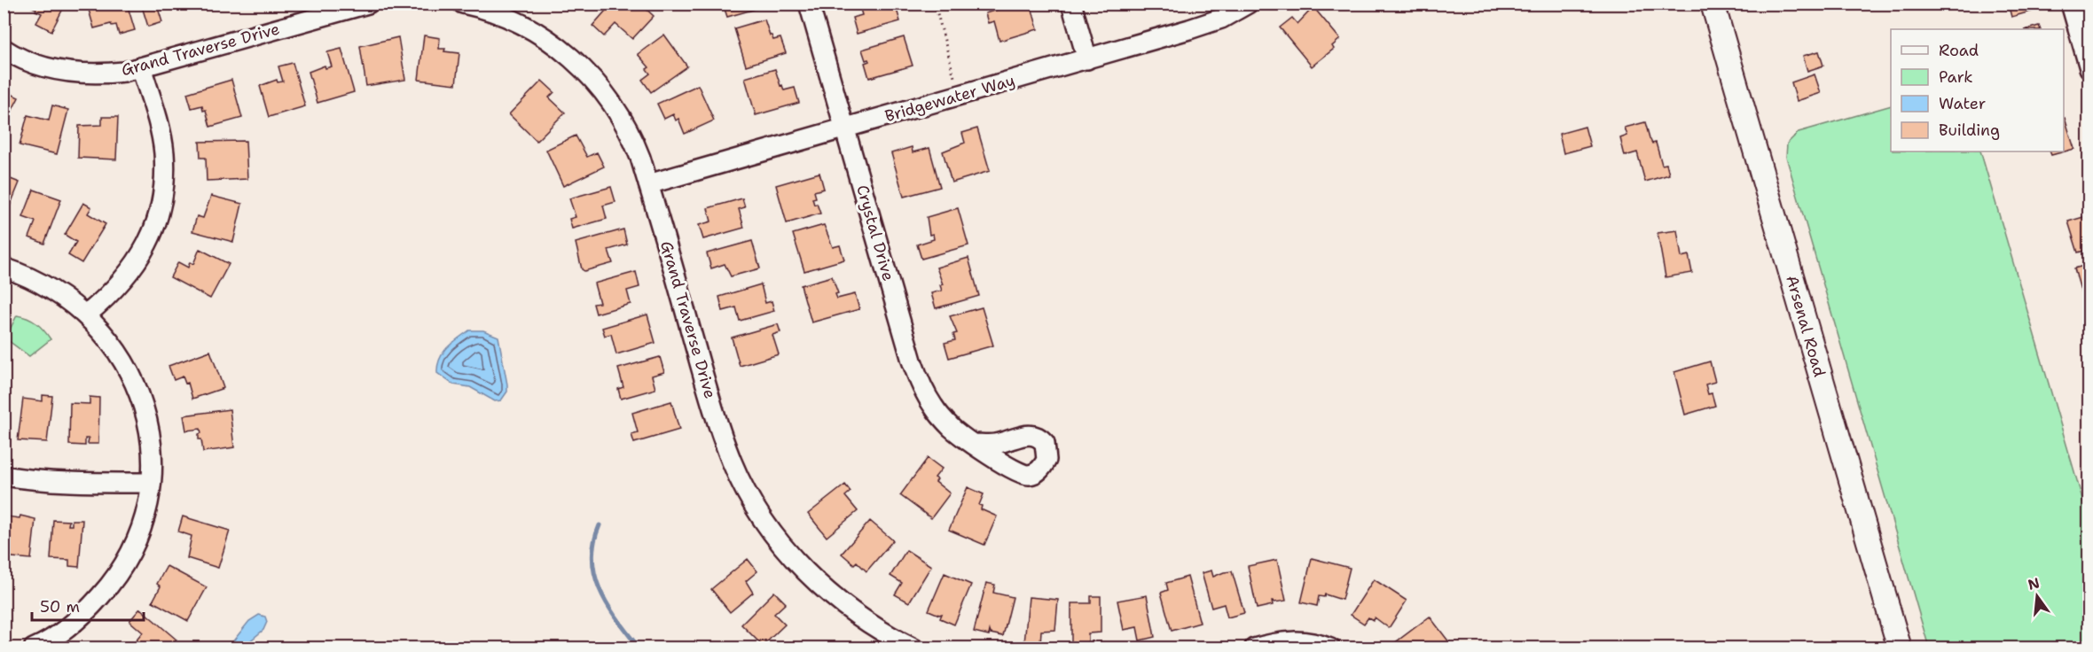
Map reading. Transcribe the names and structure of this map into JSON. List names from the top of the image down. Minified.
{"streets":{"street":["Grand Traverse Drive","Bridgewater Way","Crystal Drive","Arsenal Road"]},"crossings":[["Grand Traverse Drive","Bridgewater Way"],["Bridgewater Way","Crystal Drive"]],"legend":["Road","Park","Water","Building"],"scale_bar":"50 m","north":"top"}
